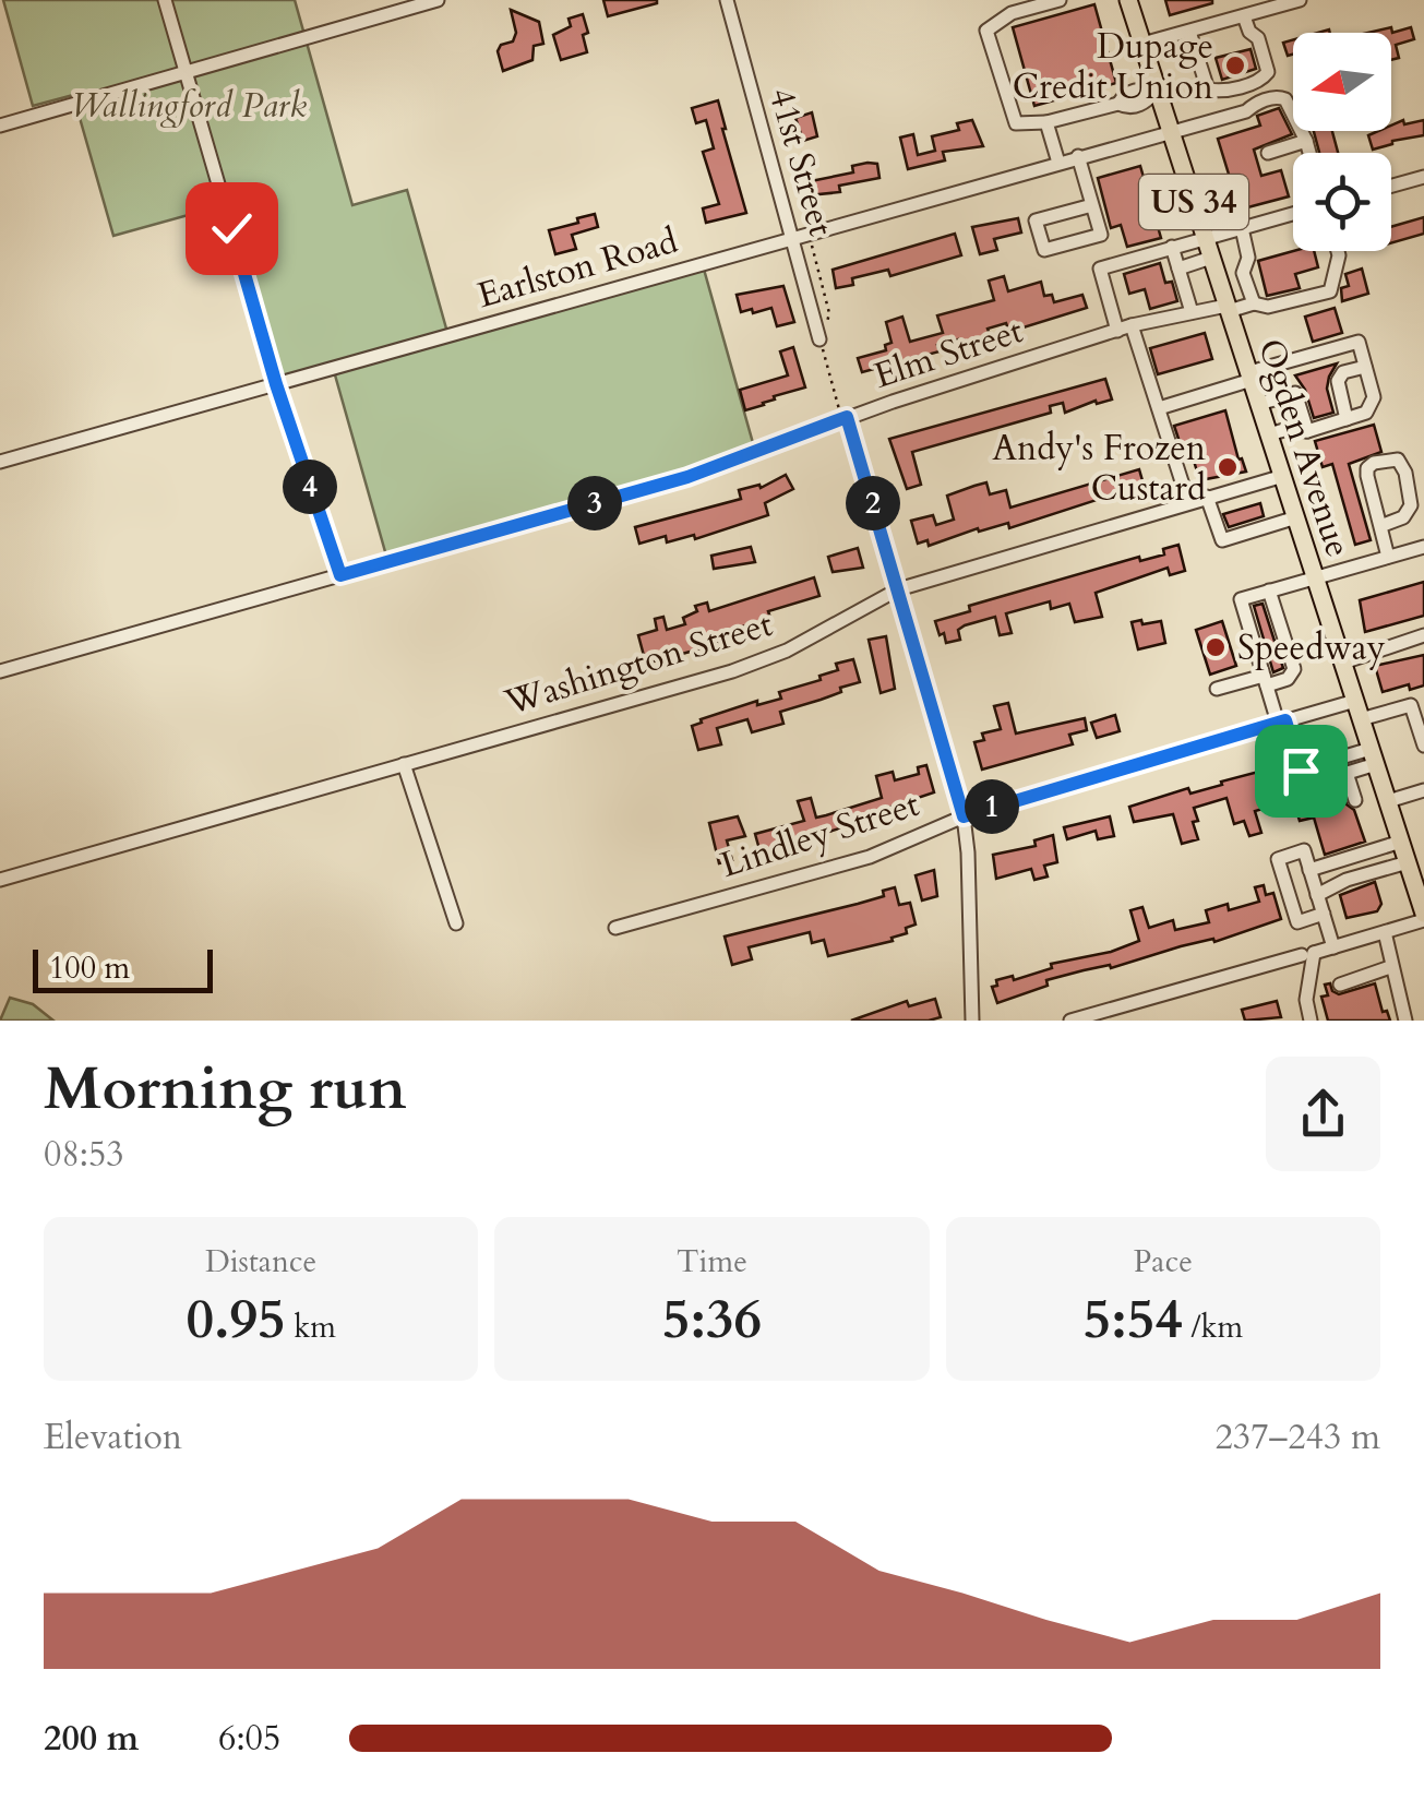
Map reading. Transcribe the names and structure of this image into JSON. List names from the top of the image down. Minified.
{"streets":{"main road":["US 34","Ogden Avenue"],"street":["41st Street","Earlston Road","Elm Street","Washington Street","Lindley Street"]},"crossings":[["41st Street","Earlston Road"],["Earlston Road","Ogden Avenue"],["Elm Street","Ogden Avenue"],["Ogden Avenue","Washington Street"],["Ogden Avenue","Lindley Street"]],"parks":["Wallingford Park"],"places":["Dupage Credit Union","Andy's Frozen Custard","Speedway"],"scale_bar":"100 m","north":"left","page":{"pins":["4","2","3","1"],"scale":"100 m","heading":["Morning run","08:53"],"stats":[["Distance","0.95 km"],["Time","5:36"],["Pace","5:54 /km"]],"chart":["Elevation","237–243 m"],"list":[{"name":"200 m","note":"6:05"}]}}
